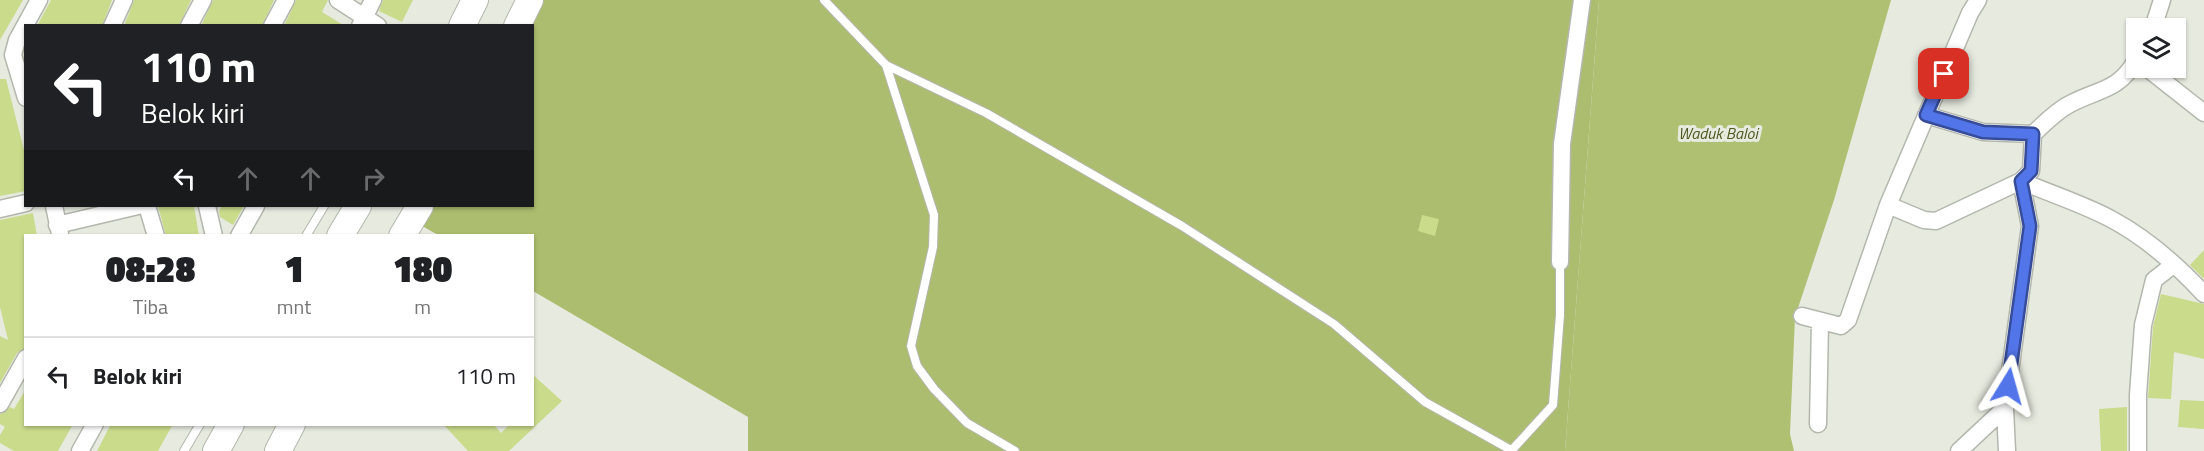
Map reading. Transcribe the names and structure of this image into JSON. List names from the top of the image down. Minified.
{"water":["Waduk Baloi"],"page":{"turn":["110 m","Belok kiri"],"eta":["08:28","Tiba","1","mnt","180","m"],"list":[{"name":"Belok kiri","value":"110 m"}]}}
